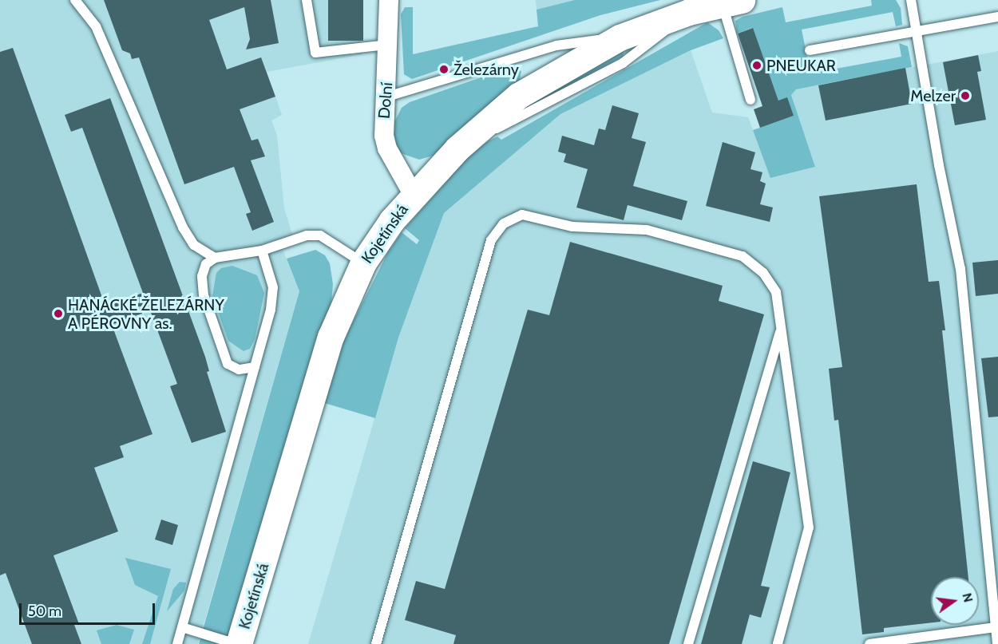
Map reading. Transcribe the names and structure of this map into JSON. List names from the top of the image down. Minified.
{"streets":{"main road":["Kojetínská"],"street":["Dolní"]},"crossings":[["Dolní","Kojetínská"]],"places":["PNEUKAR","Železárny","Melzer","HANÁCKÉ ŽELEZÁRNY A PÉROVNY as."],"scale_bar":"50 m","north":"right"}
